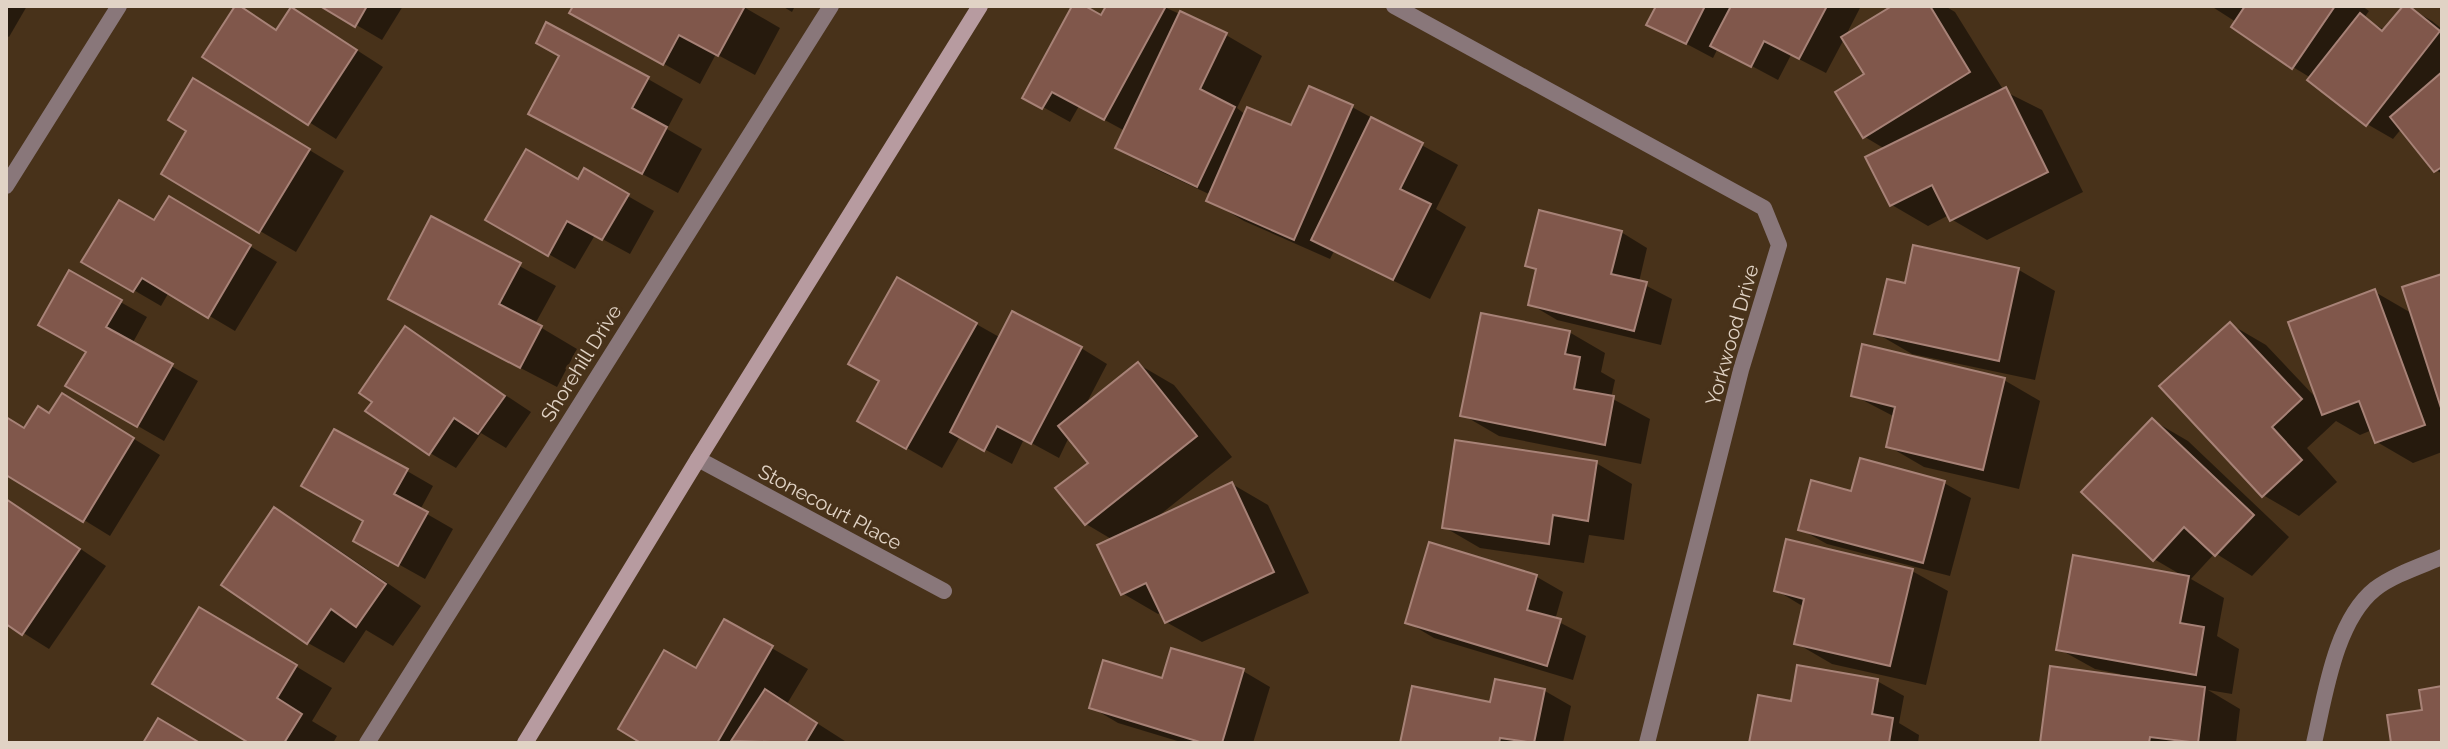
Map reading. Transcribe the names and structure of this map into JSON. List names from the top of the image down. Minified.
{"streets":{"street":["Yorkwood Drive","Shorehill Drive","Stonecourt Place"]}}
